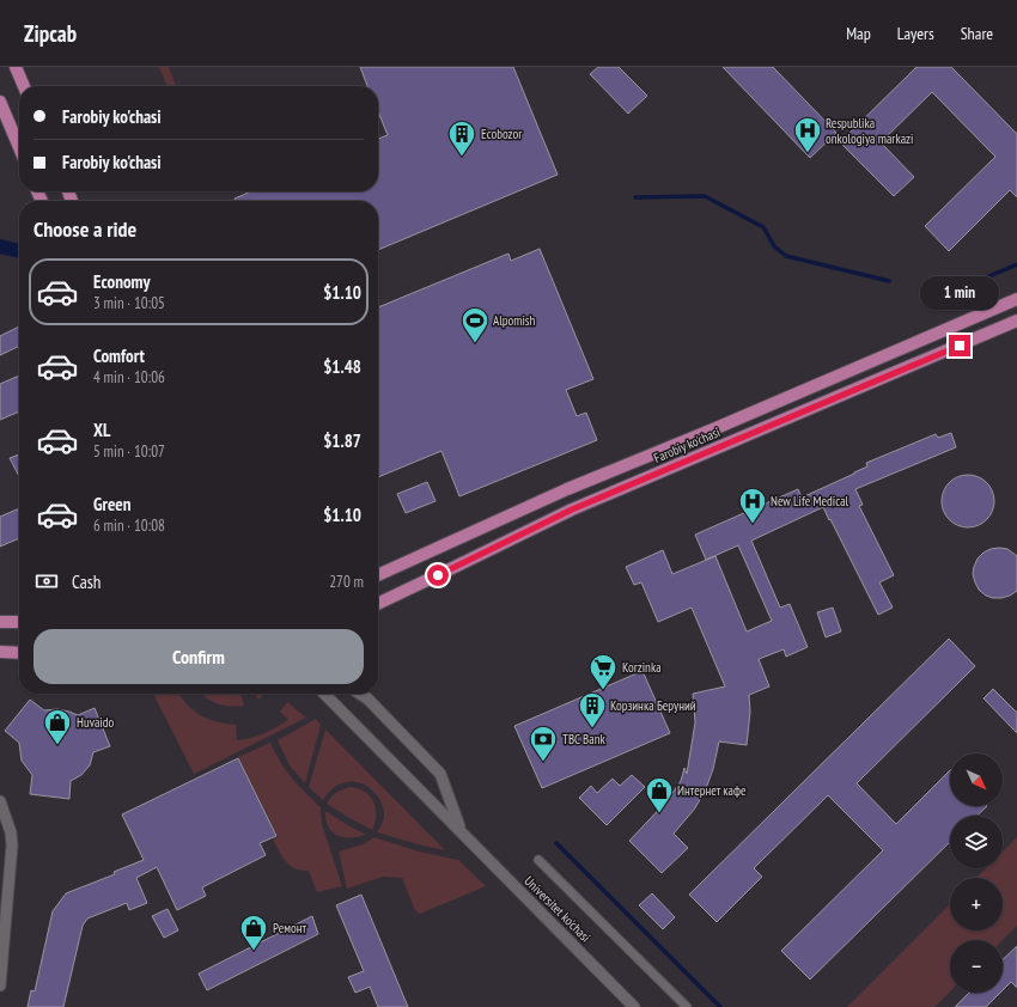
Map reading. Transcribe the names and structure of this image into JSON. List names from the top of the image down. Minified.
{"streets":{"main road":["Farobiy ko'chasi"],"street":["Universitet ko'chasi"]},"places":{"hospital":["Respublika onkologiya markazi","New Life Medical"],"building":["Ecobozor","Корзинка Беруний"],"sports":["Alpomish"],"supermarket":["Korzinka"],"shop":["Huvaido","Интернет кафе","Ремонт"],"bank":["TBC Bank"]},"north":"bottom right","page":{"header":"Zipcab","nav":["Map","Layers","Share"],"banner":["Farobiy ko'chasi","Farobiy ko'chasi"],"heading":"Choose a ride","list":[{"name":"Economy","note":"3 min · 10:05","value":"$1.10"},{"name":"Comfort","note":"4 min · 10:06","value":"$1.48"},{"name":"XL","note":"5 min · 10:07","value":"$1.87"},{"name":"Green","note":"6 min · 10:08","value":"$1.10"}],"bubble":"1 min","pay":["Cash","270 m"],"buttons":"Confirm","map_buttons":["+","−"]}}
